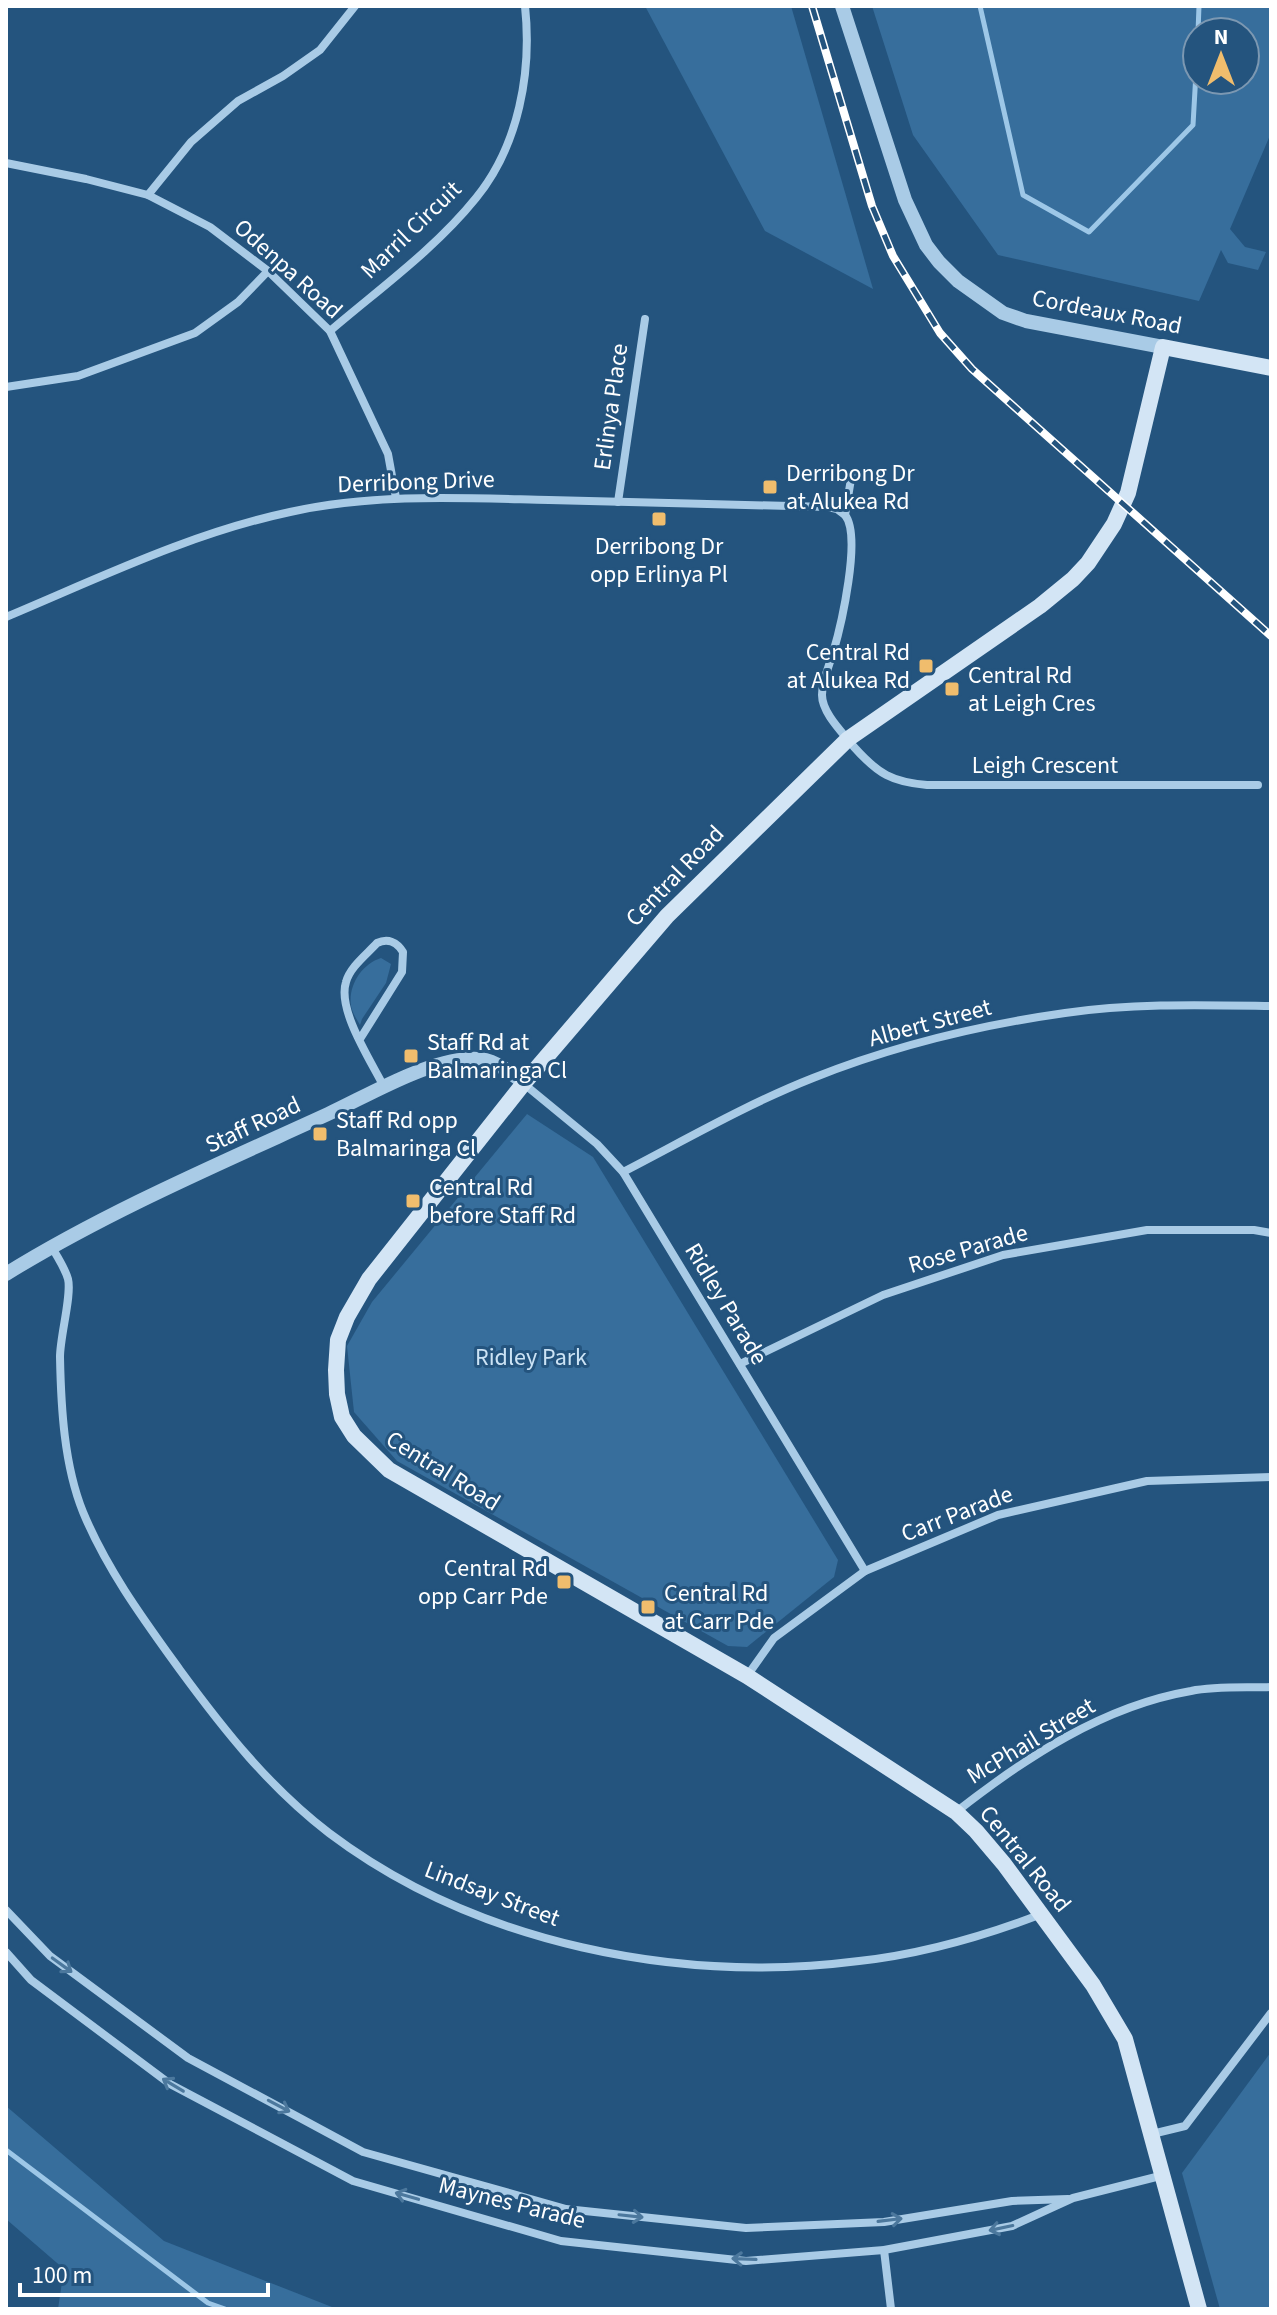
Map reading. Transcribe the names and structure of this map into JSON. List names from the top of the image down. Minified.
{"streets":{"main road":["Cordeaux Road","Central Road"],"street":["Marril Circuit","Odenpa Road","Erlinya Place","Derribong Drive","Leigh Crescent","Albert Street","Staff Road","Rose Parade","Ridley Parade","Carr Parade","McPhail Street","Lindsay Street","Maynes Parade"]},"crossings":[["Marril Circuit","Odenpa Road"],["Odenpa Road","Derribong Drive"],["Cordeaux Road","Central Road"],["Erlinya Place","Derribong Drive"],["Derribong Drive","Leigh Crescent"],["Leigh Crescent","Central Road"],["Central Road","Staff Road"],["Central Road","Ridley Parade"],["Central Road","Carr Parade"],["Central Road","McPhail Street"],["Central Road","Lindsay Street"],["Central Road","Maynes Parade"],["Albert Street","Ridley Parade"],["Staff Road","Ridley Parade"],["Staff Road","Lindsay Street"],["Rose Parade","Ridley Parade"],["Ridley Parade","Carr Parade"]],"parks":["Ridley Park"],"places":{"transit":["Derribong Dr at Alukea Rd","Derribong Dr opp Erlinya Pl","Central Rd at Alukea Rd","Central Rd at Leigh Cres","Staff Rd at Balmaringa Cl","Staff Rd opp Balmaringa Cl","Central Rd before Staff Rd","Central Rd opp Carr Pde","Central Rd at Carr Pde"]},"scale_bar":"100 m","north":"top"}
